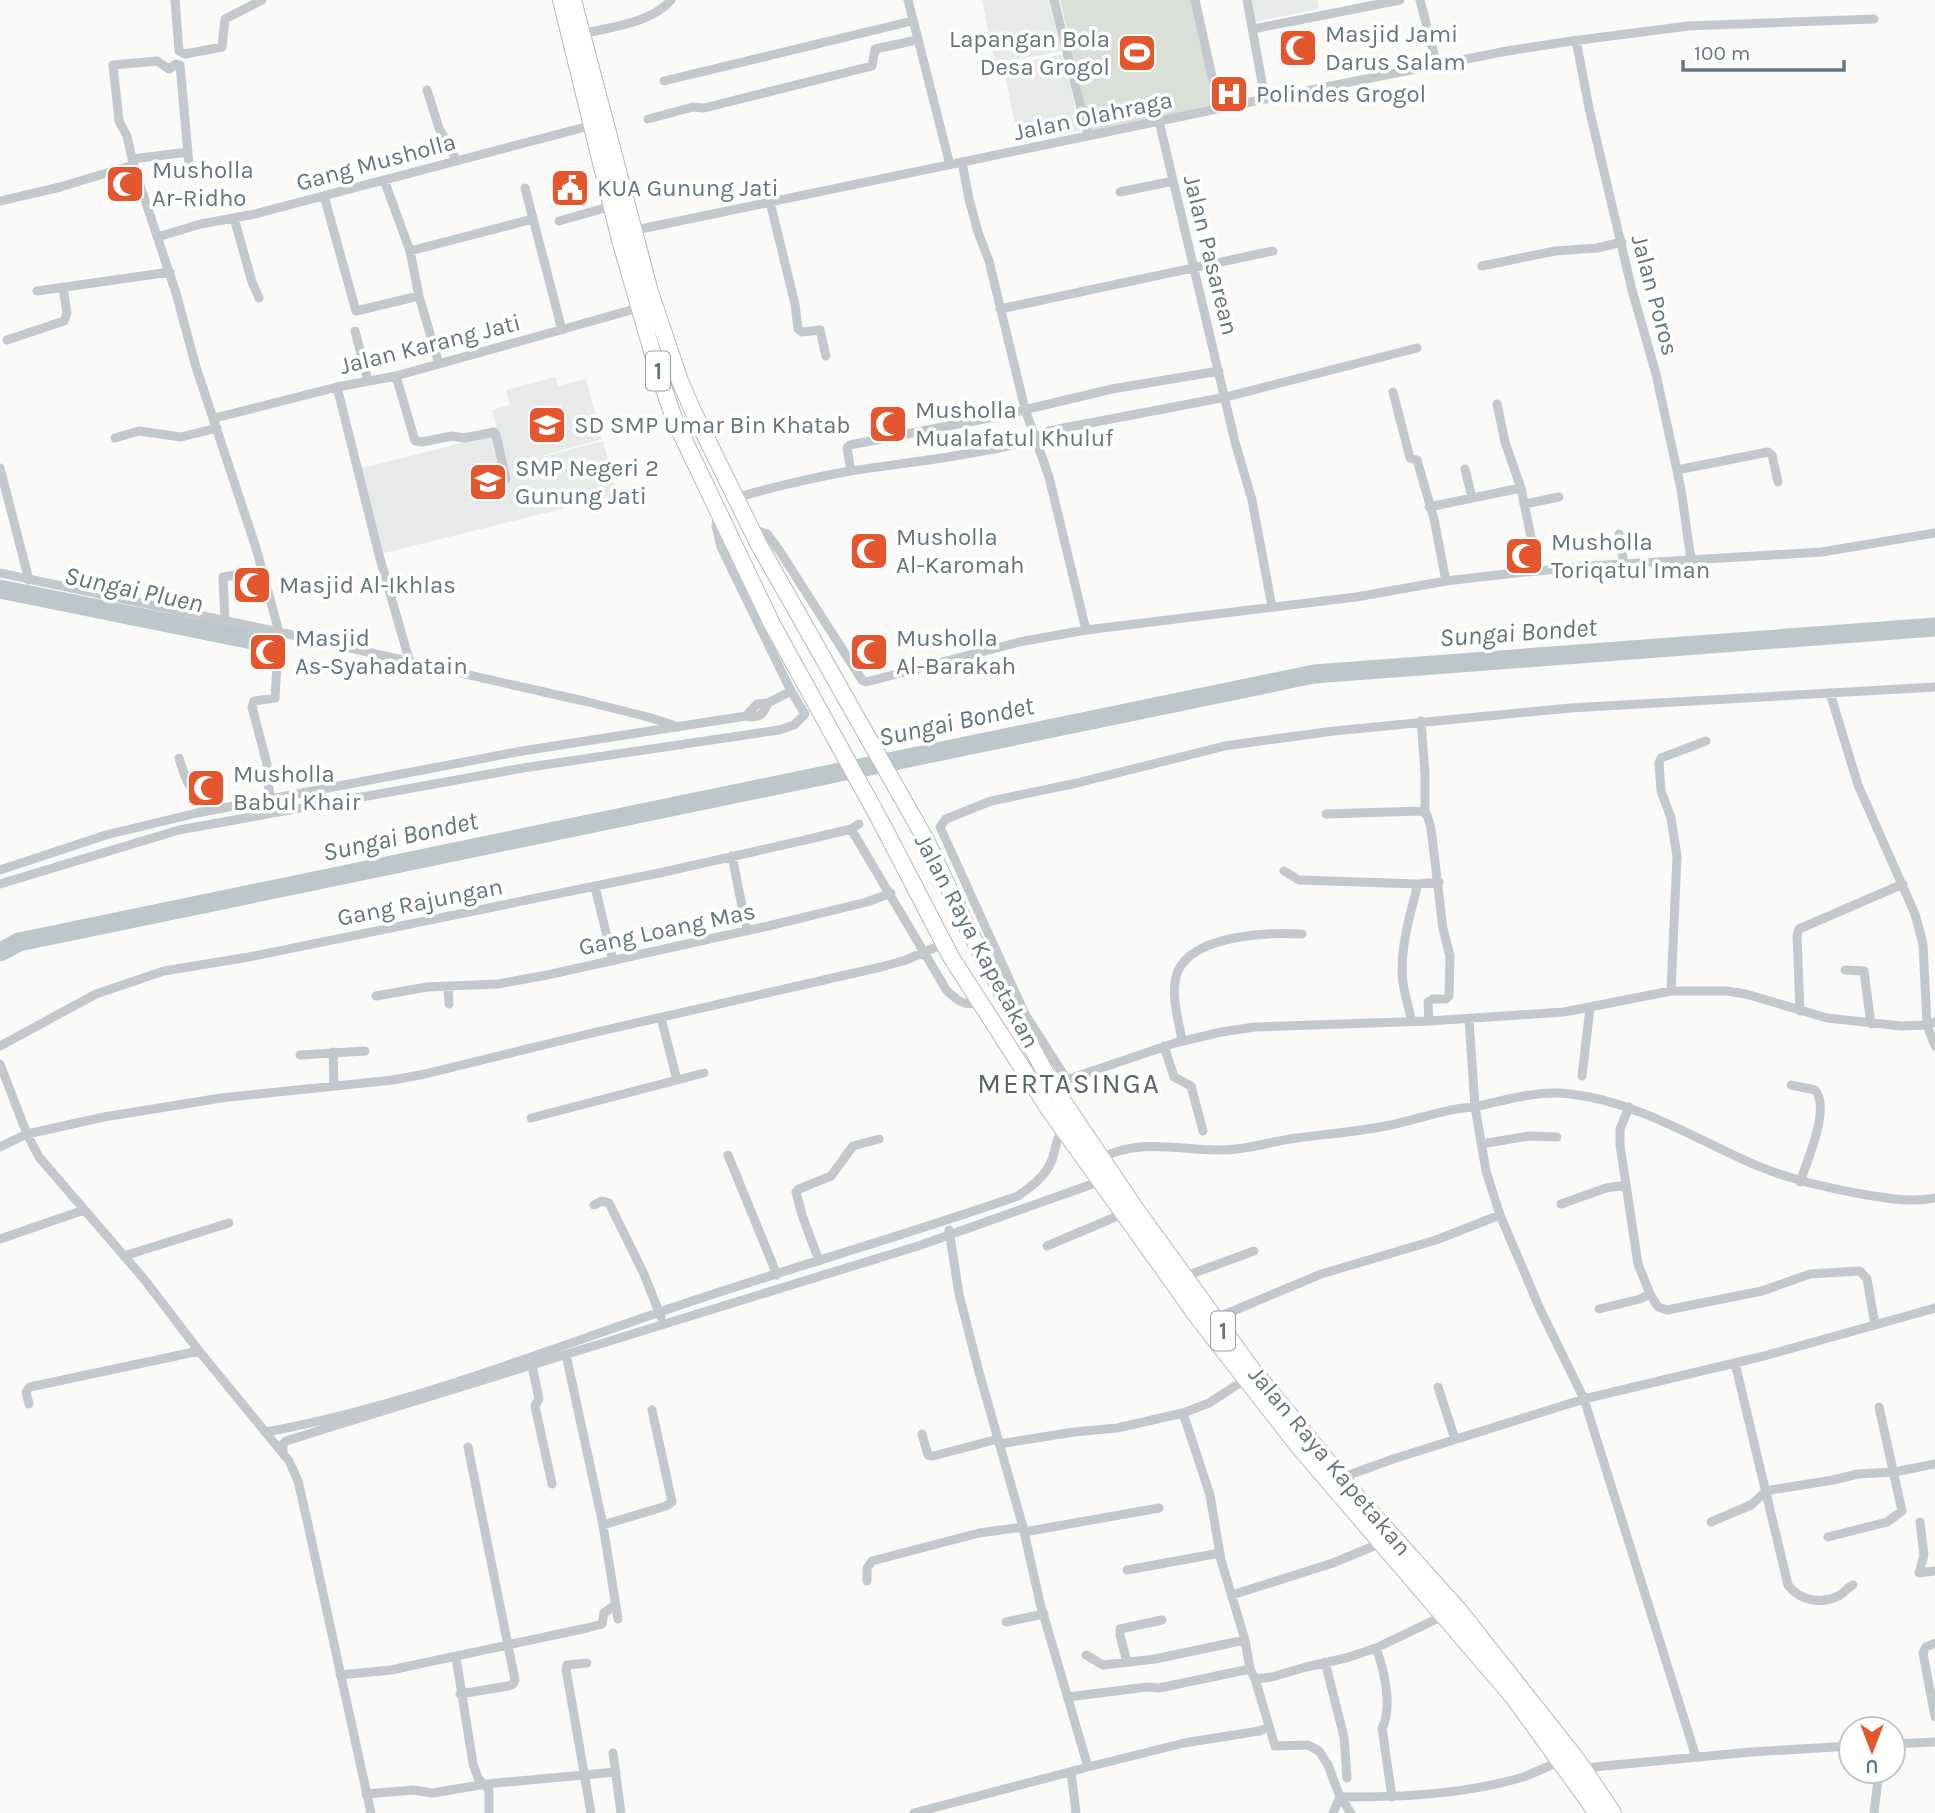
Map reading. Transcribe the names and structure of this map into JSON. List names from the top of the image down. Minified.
{"streets":{"highway":["1","Jalan Raya Kapetakan"],"street":["Jalan Olahraga","Gang Musholla","Jalan Pasarean","Jalan Poros","Jalan Karang Jati","Gang Rajungan","Gang Loang Mas"]},"crossings":[["Jalan Olahraga","Jalan Pasarean"],["Jalan Olahraga","Jalan Poros"],["Jalan Olahraga","1"],["Gang Musholla","1"],["Jalan Karang Jati","1"],["1","Jalan Raya Kapetakan"],["Gang Rajungan","Gang Loang Mas"]],"districts":["MERTASINGA"],"water":["Sungai Pluen","Sungai Bondet"],"places":{"mosque":["Masjid Jami Darus Salam","Musholla Ar-Ridho","Musholla Mualafatul Khuluf","Musholla Al-Karomah","Musholla Toriqatul Iman","Masjid Al-Ikhlas","Masjid As-Syahadatain","Musholla Al-Barakah","Musholla Babul Khair"],"sports":["Lapangan Bola Desa Grogol"],"hospital":["Polindes Grogol"],"public building":["KUA Gunung Jati"],"school or university":["SD SMP Umar Bin Khatab","SMP Negeri 2 Gunung Jati"]},"scale_bar":"100 m","north":"bottom"}
